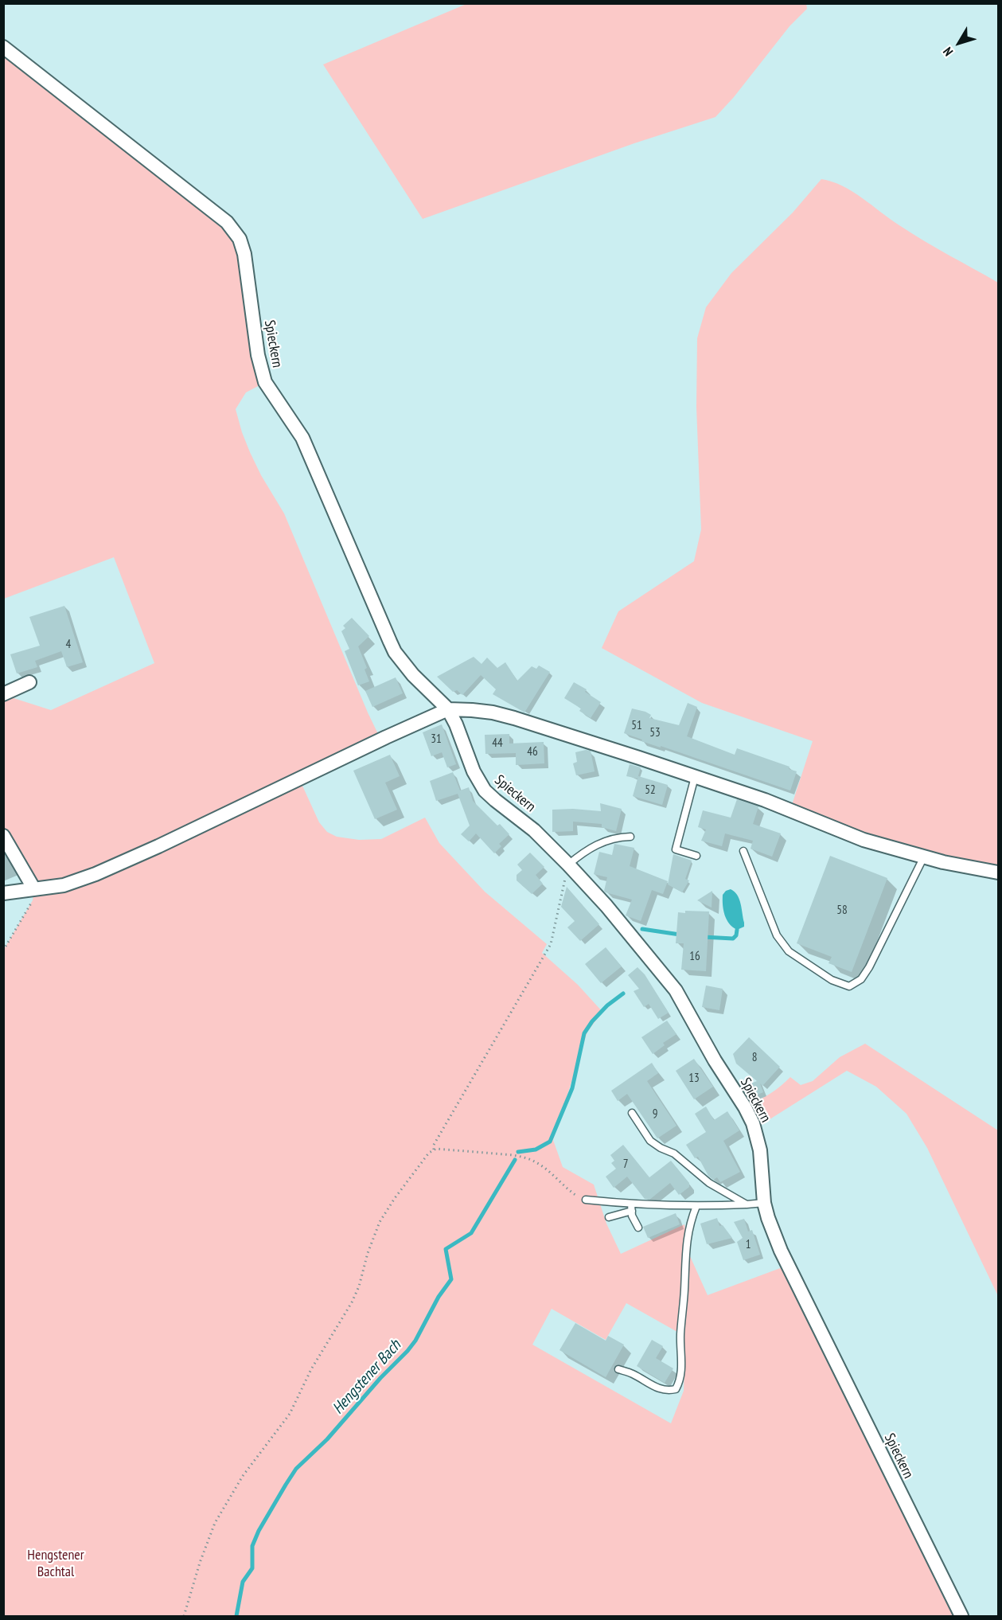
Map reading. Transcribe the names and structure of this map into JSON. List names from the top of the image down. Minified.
{"streets":{"street":["Spieckern"]},"water":["Hengstener Bach"],"parks":["Hengstener Bachtal"],"house_numbers":["4","51","53","31","44","46","52","58","16","8","13","9","7","1"],"north":"bottom left"}
